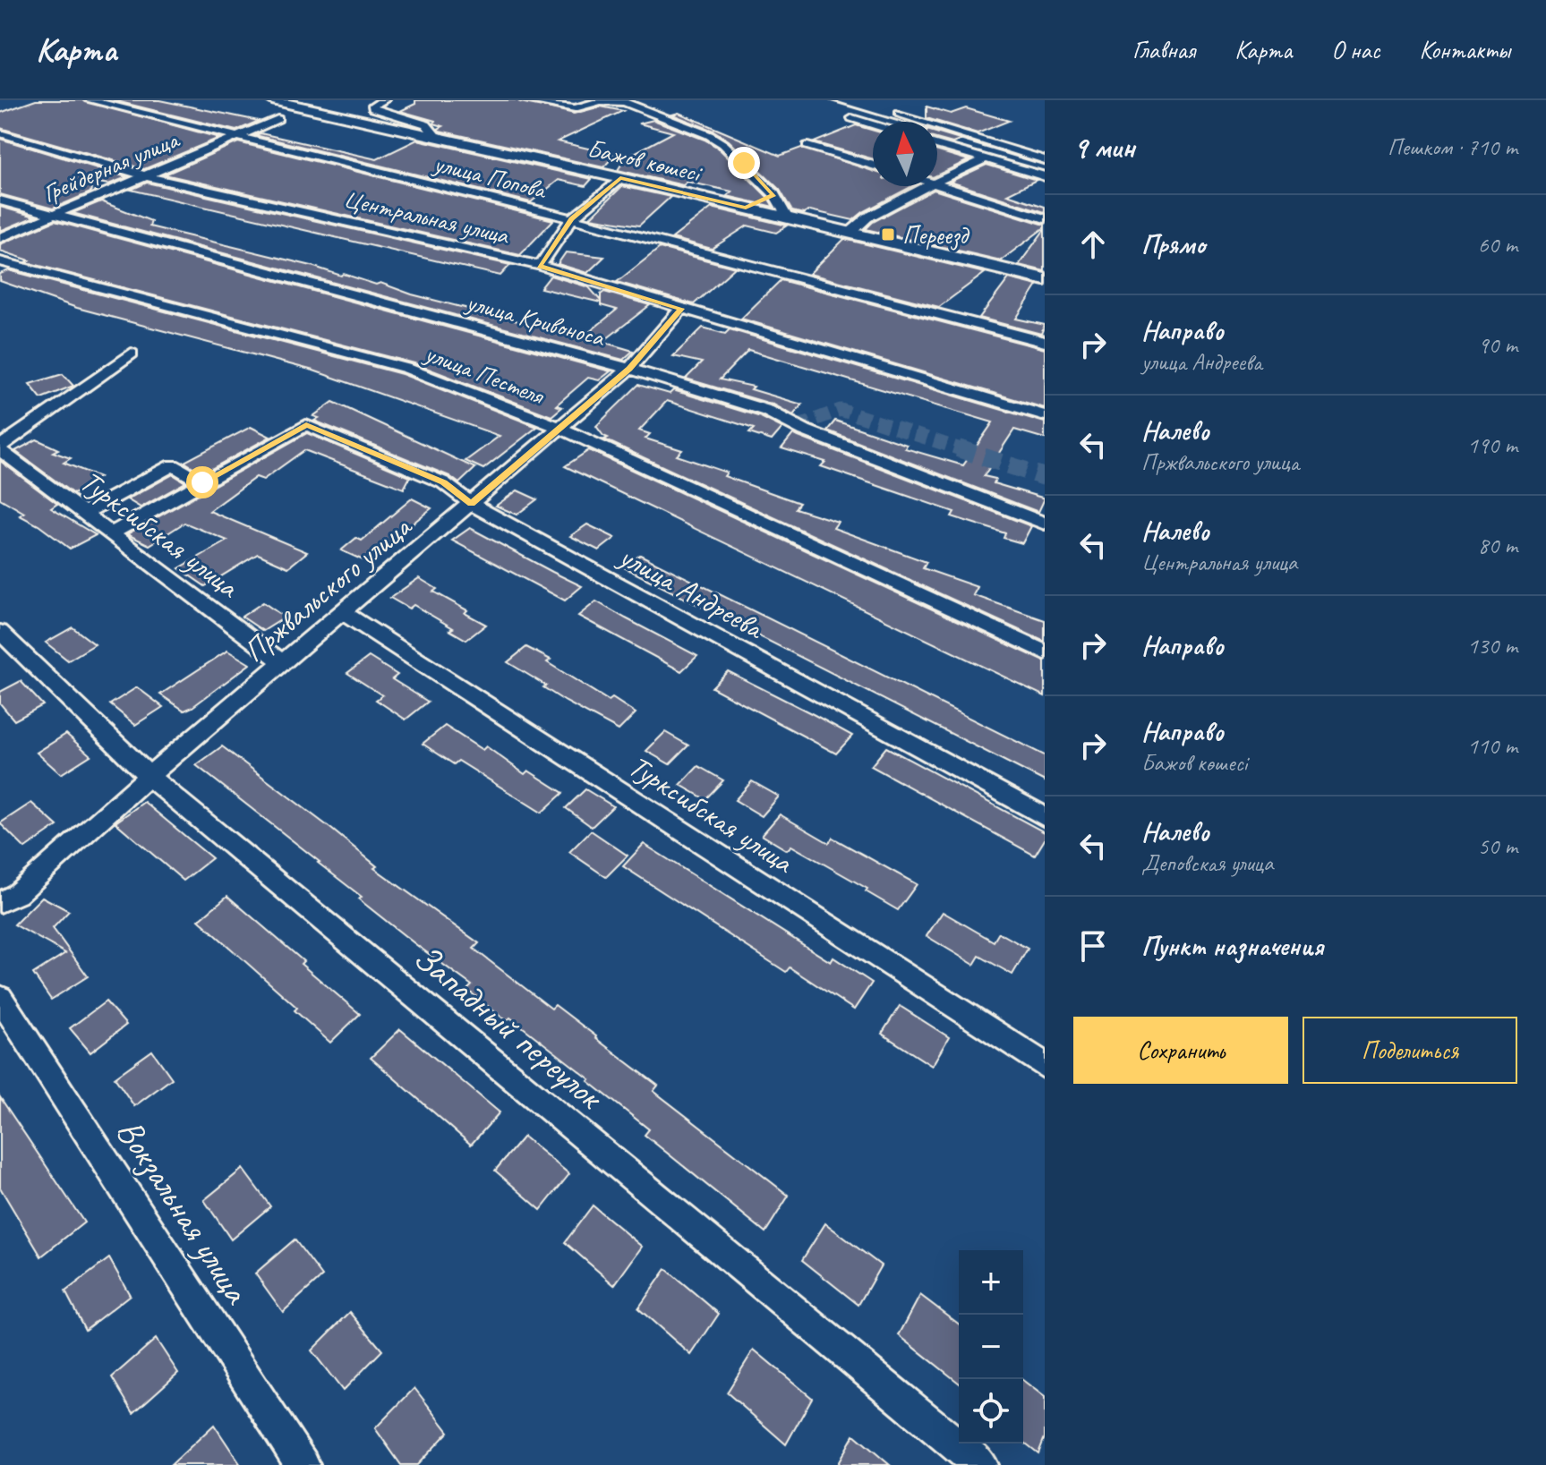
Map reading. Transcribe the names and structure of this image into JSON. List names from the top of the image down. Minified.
{"streets":{"main road":["Бажов көшесі"],"street":["Грейдерная улица","улица Попова","Центральная улица","улица Кривоноса","улица Пестеля","Турксибская улица","Пржвальского улица","улица Андреева","Западный переулок","Вокзальная улица"]},"crossings":[["Грейдерная улица","улица Попова"],["Грейдерная улица","Центральная улица"],["Грейдерная улица","улица Кривоноса"],["Центральная улица","Пржвальского улица"],["улица Кривоноса","Пржвальского улица"],["улица Пестеля","Пржвальского улица"],["Турксибская улица","Пржвальского улица"],["Пржвальского улица","улица Андреева"],["Пржвальского улица","Западный переулок"]],"places":{"transit":["Переезд"]},"north":"top","page":{"header":"Карта","nav":["Главная","Карта","О нас","Контакты"],"heading":["9 мин","Пешком · 710 m"],"list":[["Прямо","60 m"],["Направо","улица Андреева","90 m"],["Налево","Пржвальского улица","190 m"],["Налево","Центральная улица","80 m"],["Направо","130 m"],["Направо","Бажов көшесі","110 m"],["Налево","Деповская улица","50 m"],"Пункт назначения"],"buttons":["Сохранить","Поделиться"],"map_buttons":["+","−"]}}
